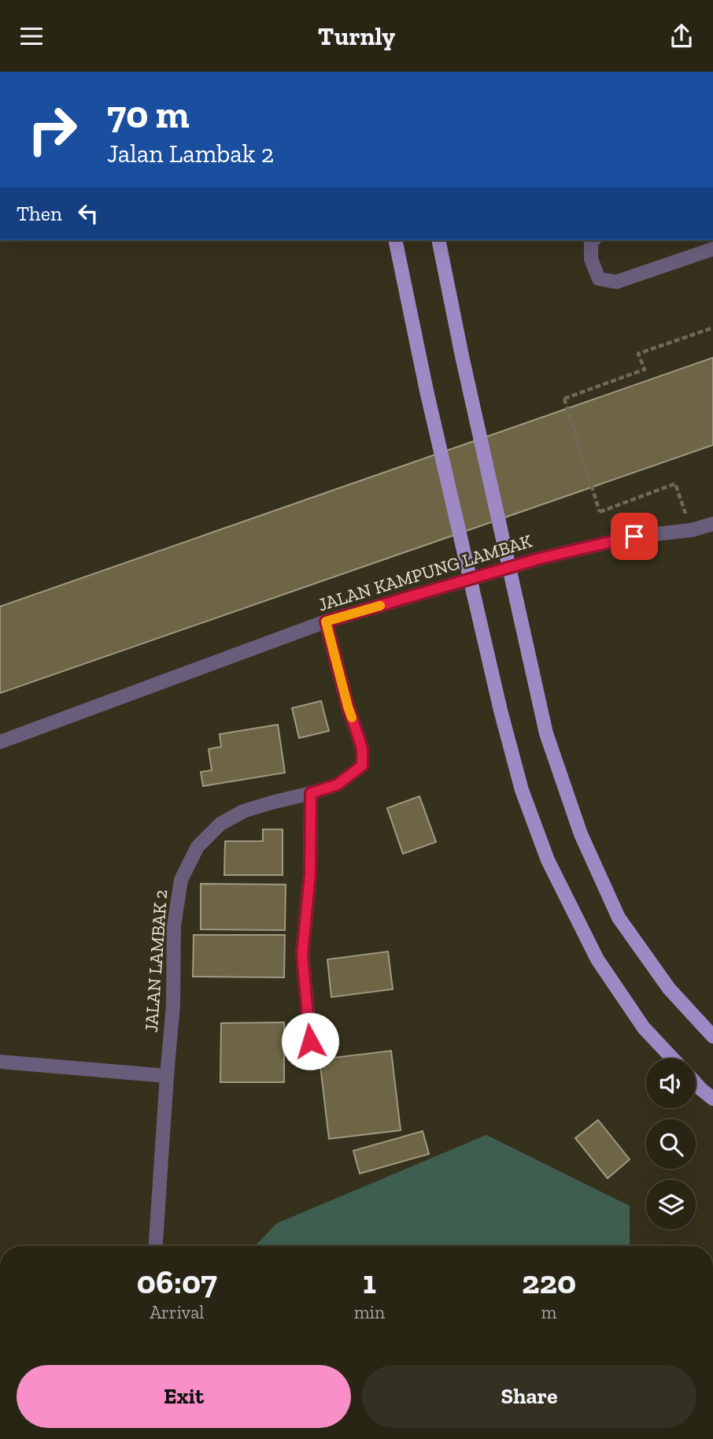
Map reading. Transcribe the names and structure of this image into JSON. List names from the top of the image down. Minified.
{"streets":{"street":["JALAN KAMPUNG LAMBAK","JALAN LAMBAK 2"]},"crossings":[["JALAN KAMPUNG LAMBAK","JALAN LAMBAK 2"]],"page":{"header":"Turnly","turn":["70 m","Jalan Lambak 2"],"then":"Then","eta":["06:07","Arrival","1","min","220","m"],"buttons":["Exit","Share"]}}
